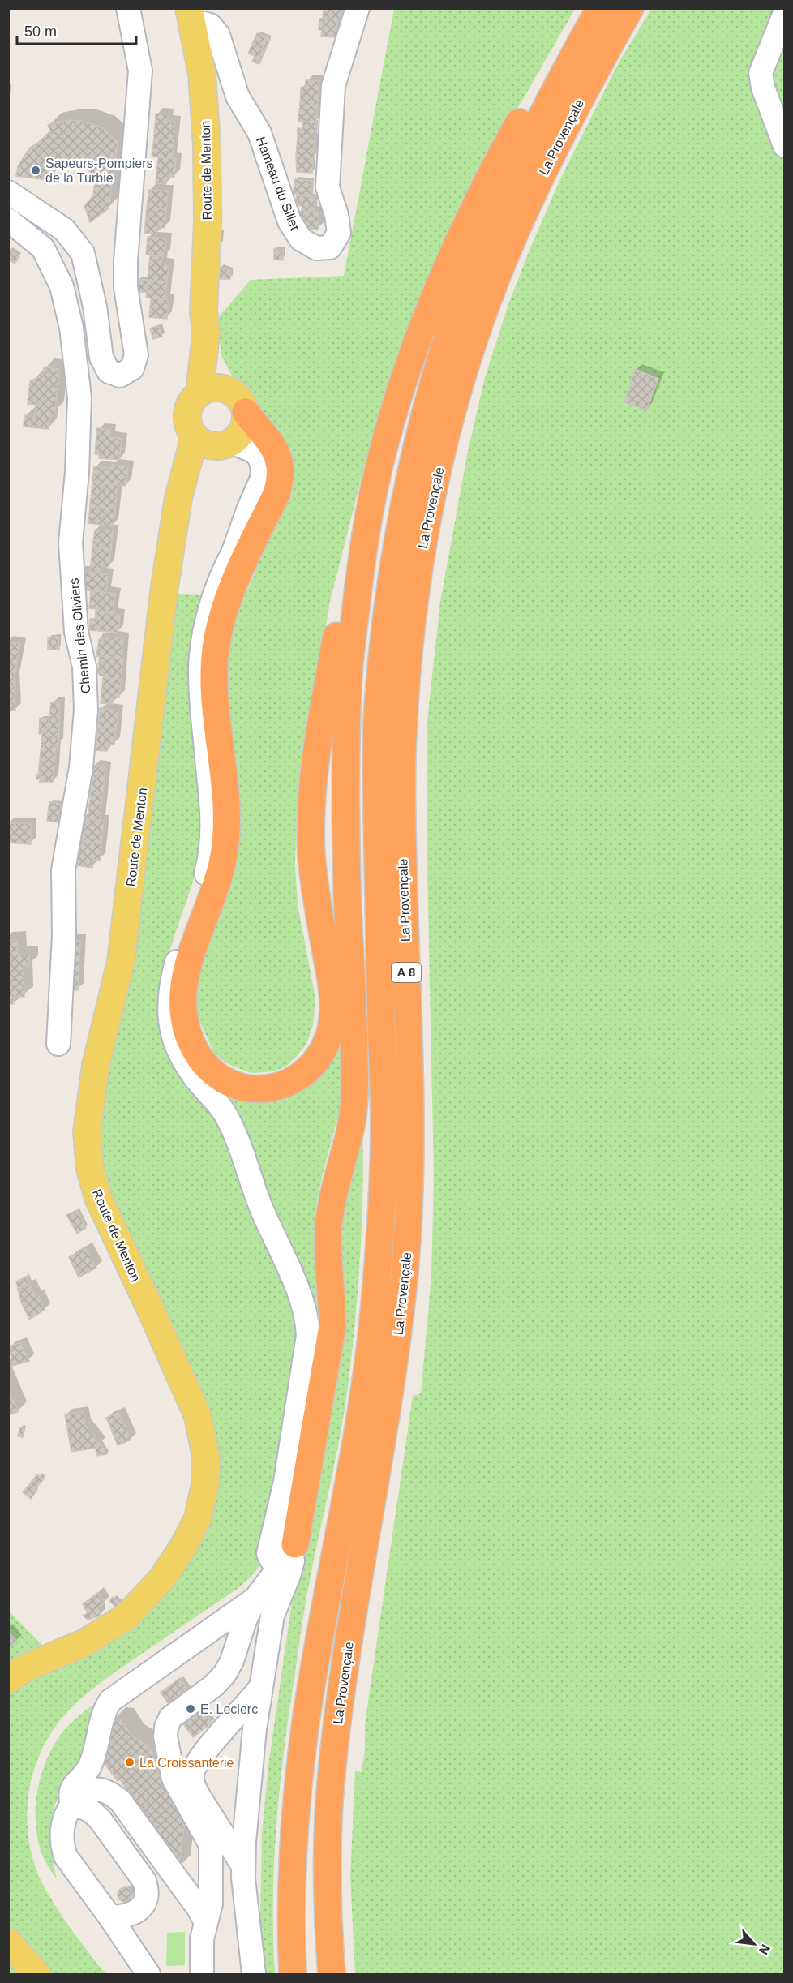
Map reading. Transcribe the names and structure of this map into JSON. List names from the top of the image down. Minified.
{"streets":{"highway":["La Provençale","A 8"],"main road":["Route de Menton"],"street":["Hameau du Sillet","Chemin des Oliviers"]},"crossings":[["Route de Menton","Hameau du Sillet"]],"places":["Sapeurs-Pompiers de la Turbie","E. Leclerc","La Croissanterie"],"scale_bar":"50 m","north":"bottom right"}
